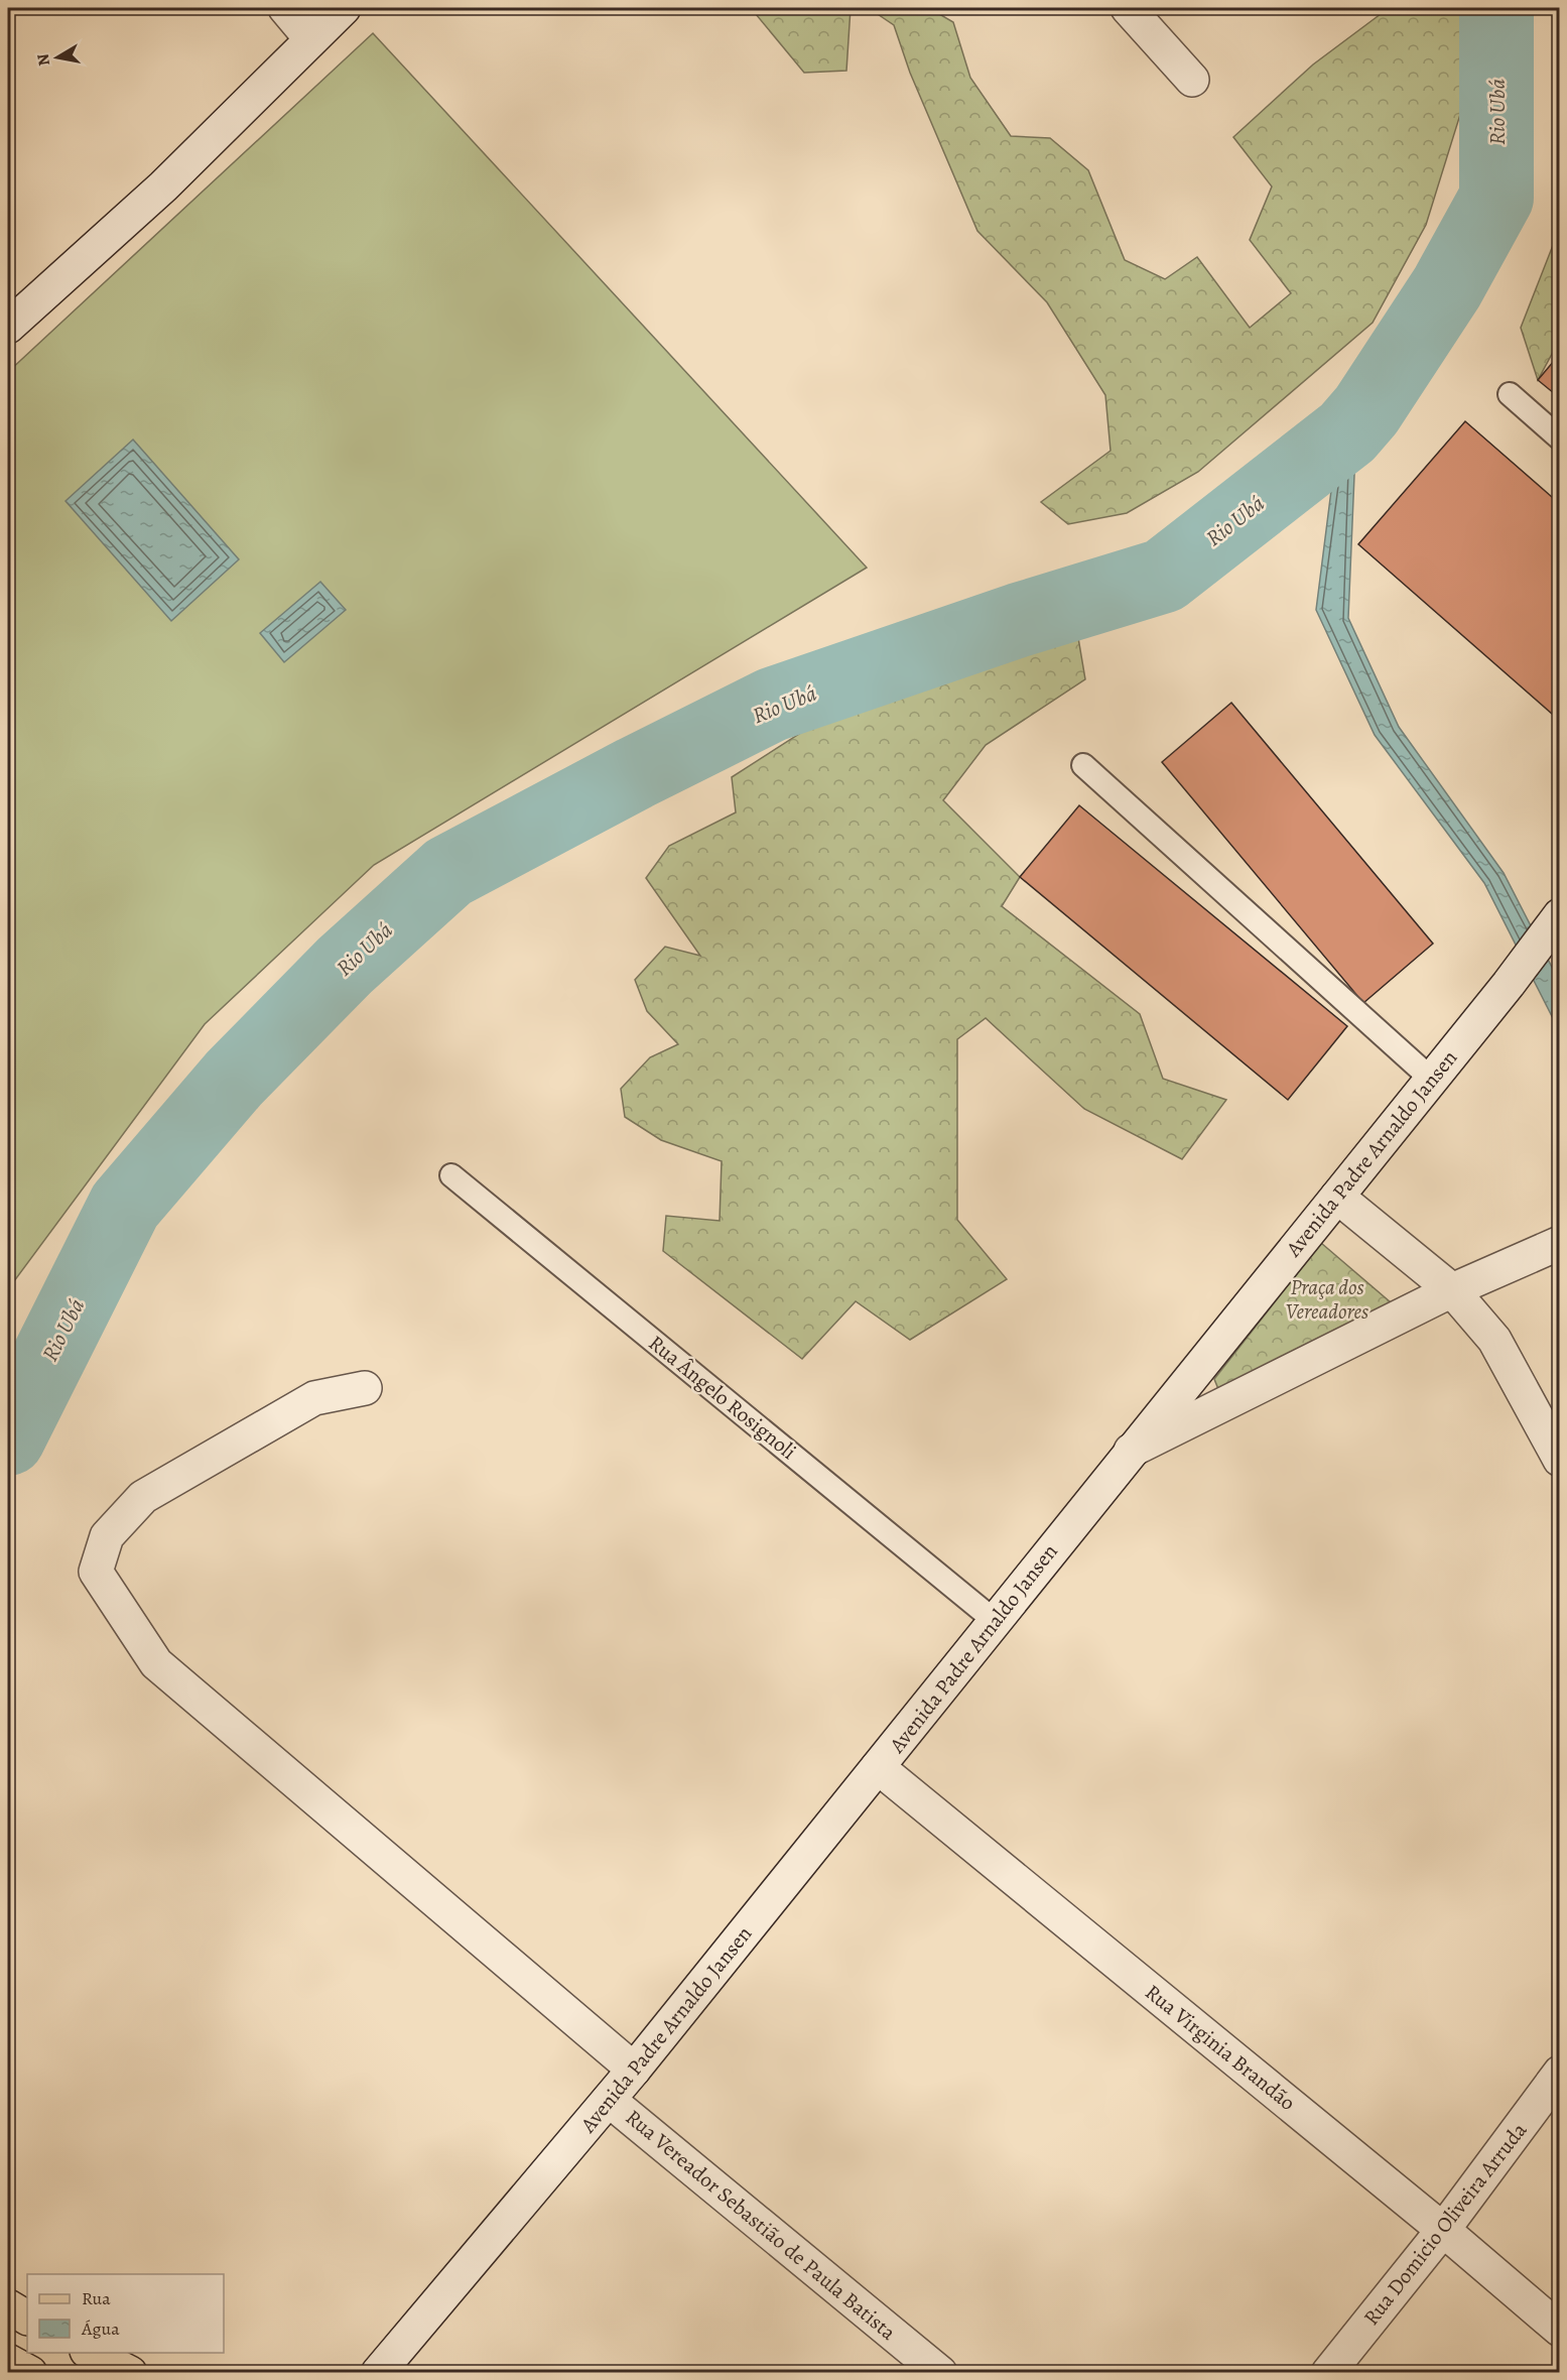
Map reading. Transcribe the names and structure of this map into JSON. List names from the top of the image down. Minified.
{"streets":{"street":["Avenida Padre Arnaldo Jansen","Rua Virginia Brandão","Rua Domicio Oliveira Arruda","Rua Vereador Sebastião de Paula Batista"],"lane":["Rua Ângelo Rosignoli"]},"crossings":[["Avenida Padre Arnaldo Jansen","Rua Ângelo Rosignoli"],["Avenida Padre Arnaldo Jansen","Rua Virginia Brandão"],["Avenida Padre Arnaldo Jansen","Rua Vereador Sebastião de Paula Batista"],["Rua Virginia Brandão","Rua Domicio Oliveira Arruda"]],"water":["Rio Ubá"],"parks":["Praça dos Vereadores"],"legend":["Rua","Água"],"north":"left"}
